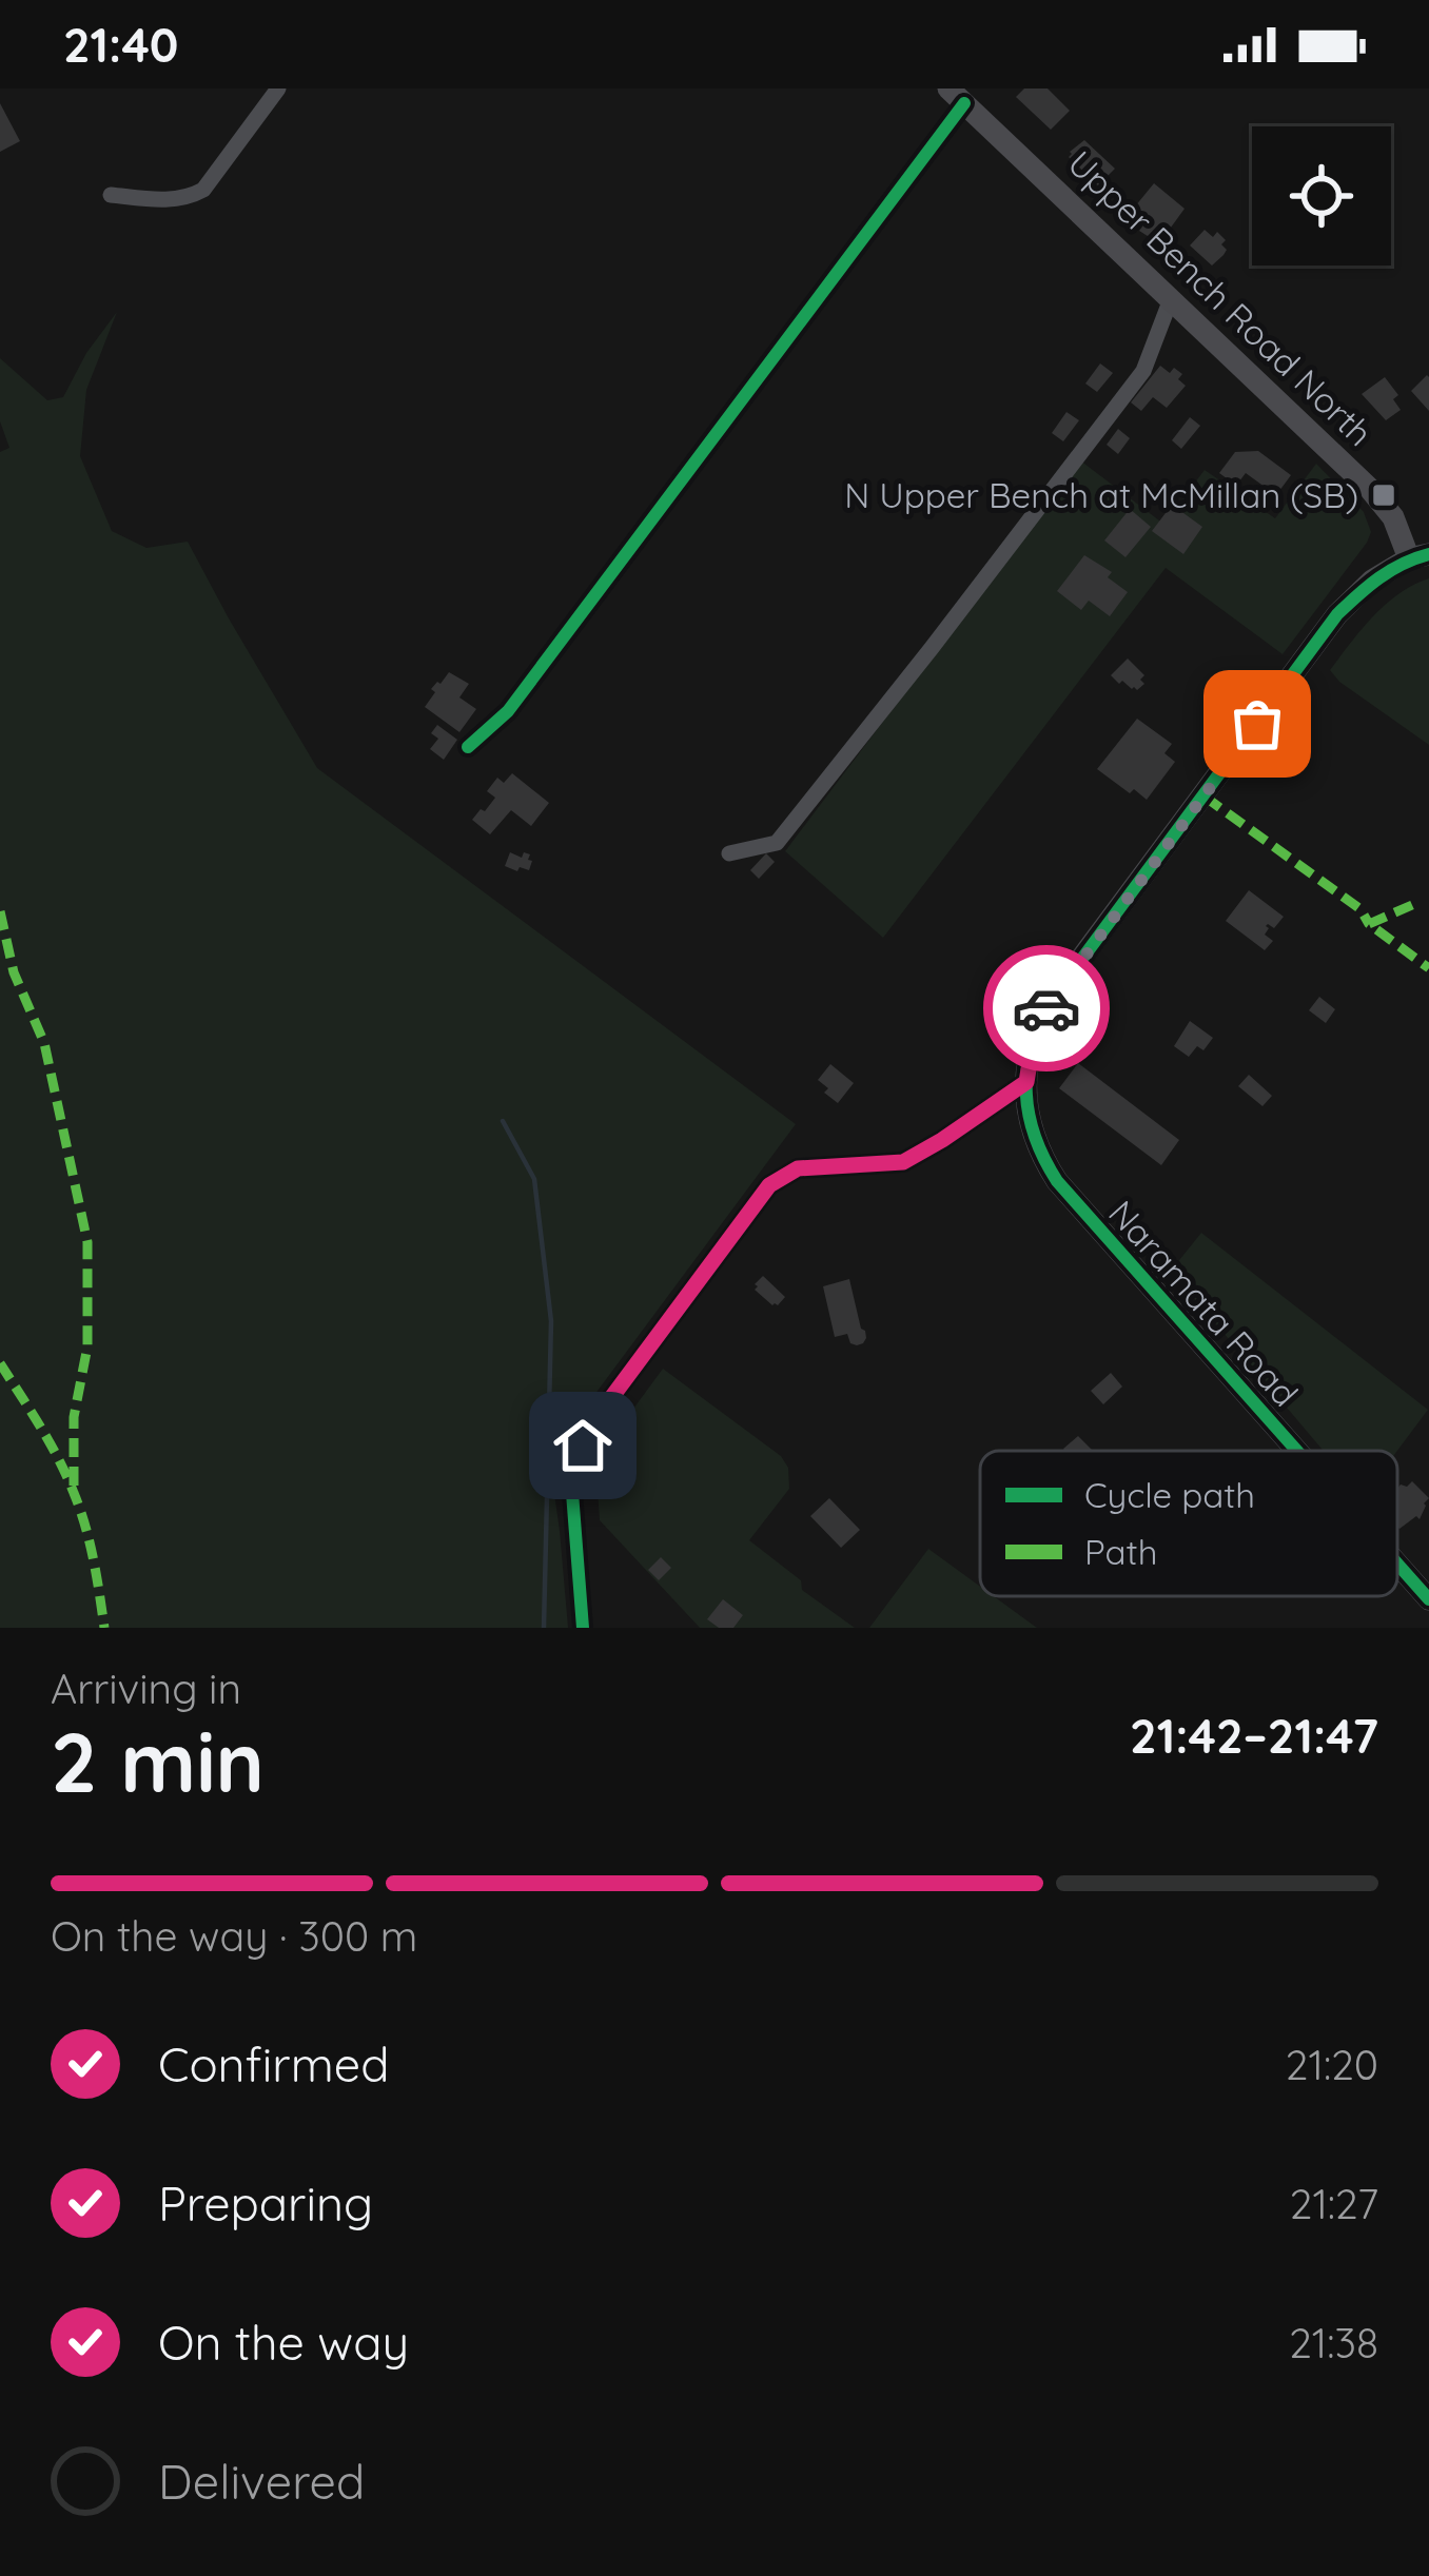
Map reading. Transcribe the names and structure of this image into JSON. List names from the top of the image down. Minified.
{"streets":{"main road":["Upper Bench Road North","Naramata Road"]},"places":{"transit":["N Upper Bench at McMillan (SB)"]},"legend":["Cycle path","Path"],"page":{"status":"21:40","heading":["2 min","Arriving in","21:42–21:47"],"bar":"On the way · 300 m","list":[["Confirmed","21:20"],["Preparing","21:27"],["On the way","21:38"],"Delivered"]}}
